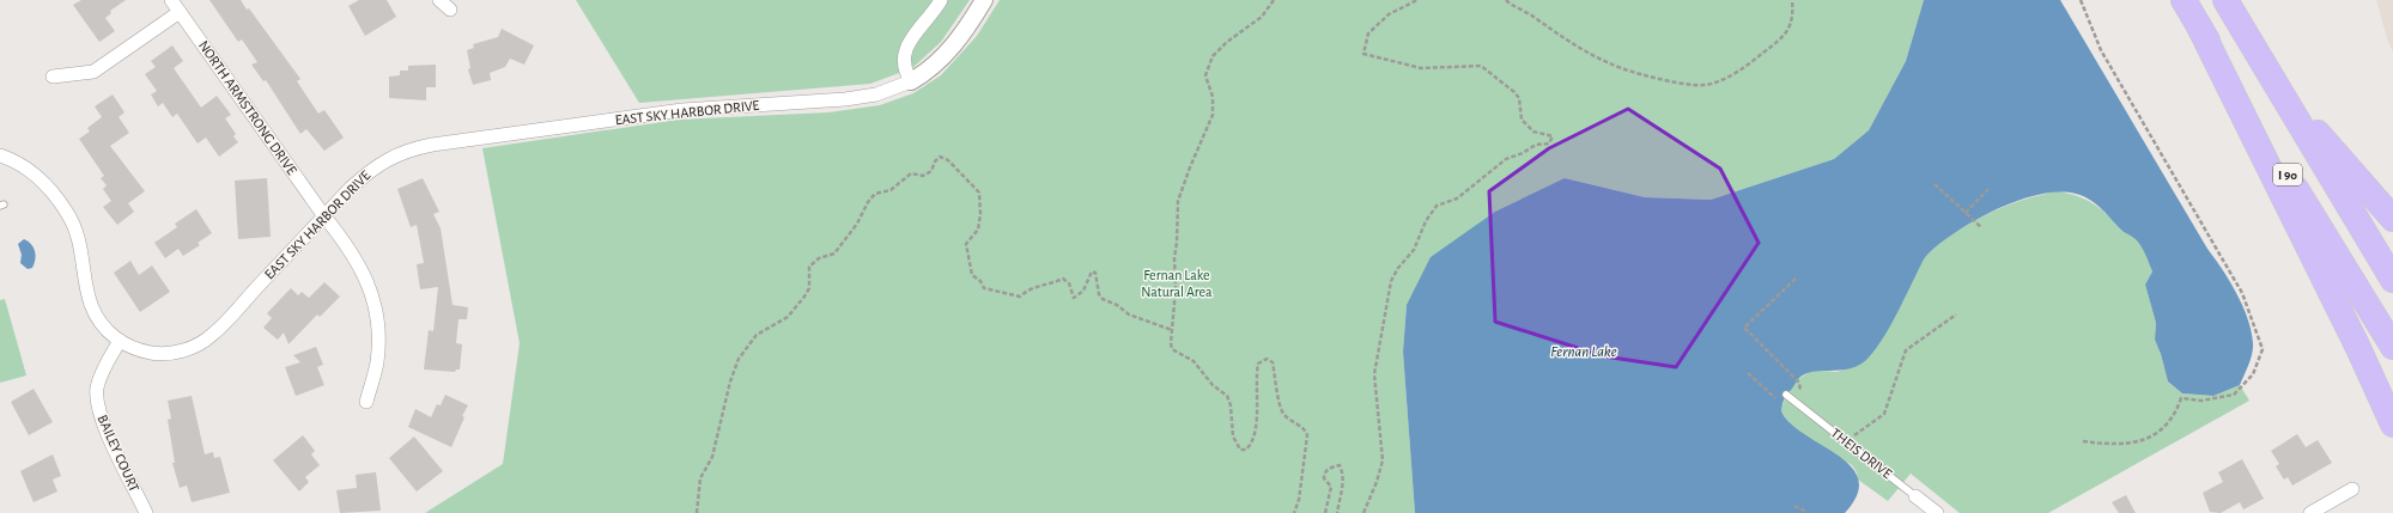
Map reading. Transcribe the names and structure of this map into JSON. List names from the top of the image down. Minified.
{"streets":{"highway":["I 90"],"street":["NORTH ARMSTRONG DRIVE","EAST SKY HARBOR DRIVE","BAILEY COURT","THEIS DRIVE"]},"crossings":[["NORTH ARMSTRONG DRIVE","EAST SKY HARBOR DRIVE"],["EAST SKY HARBOR DRIVE","BAILEY COURT"]],"water":["Fernan Lake"],"parks":["Fernan Lake Natural Area"]}
